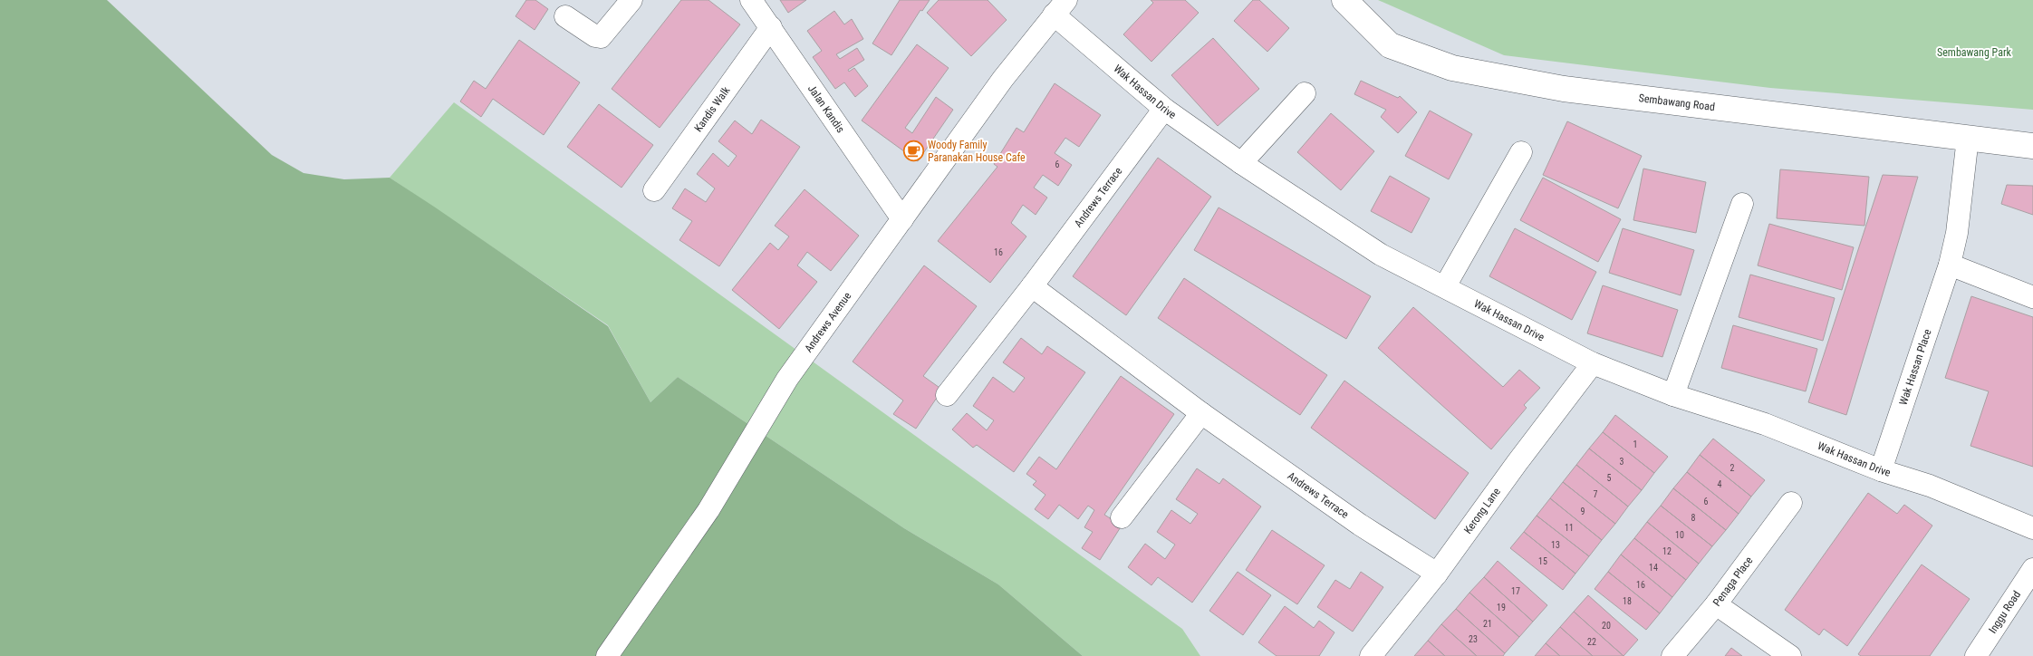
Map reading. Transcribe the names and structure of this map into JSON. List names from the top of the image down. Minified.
{"streets":{"street":["Wak Hassan Drive","Sembawang Road","Kandis Walk","Jalan Kandis","Andrews Terrace","Andrews Avenue","Wak Hassan Place","Kerong Lane","Penaga Place","Inggu Road"]},"crossings":[["Wak Hassan Drive","Andrews Terrace"],["Wak Hassan Drive","Andrews Avenue"],["Wak Hassan Drive","Wak Hassan Place"],["Wak Hassan Drive","Kerong Lane"],["Sembawang Road","Wak Hassan Place"],["Kandis Walk","Jalan Kandis"],["Jalan Kandis","Andrews Avenue"],["Andrews Terrace","Kerong Lane"]],"parks":["Sembawang Park"],"places":{"cafe":["Woody Family Paranakan House Cafe"]},"house_numbers":["6","16","1","3","2","5","4","7","6","9","8","11","10","13","12","15","14","16","17","18","19","21","20","23","22"]}
